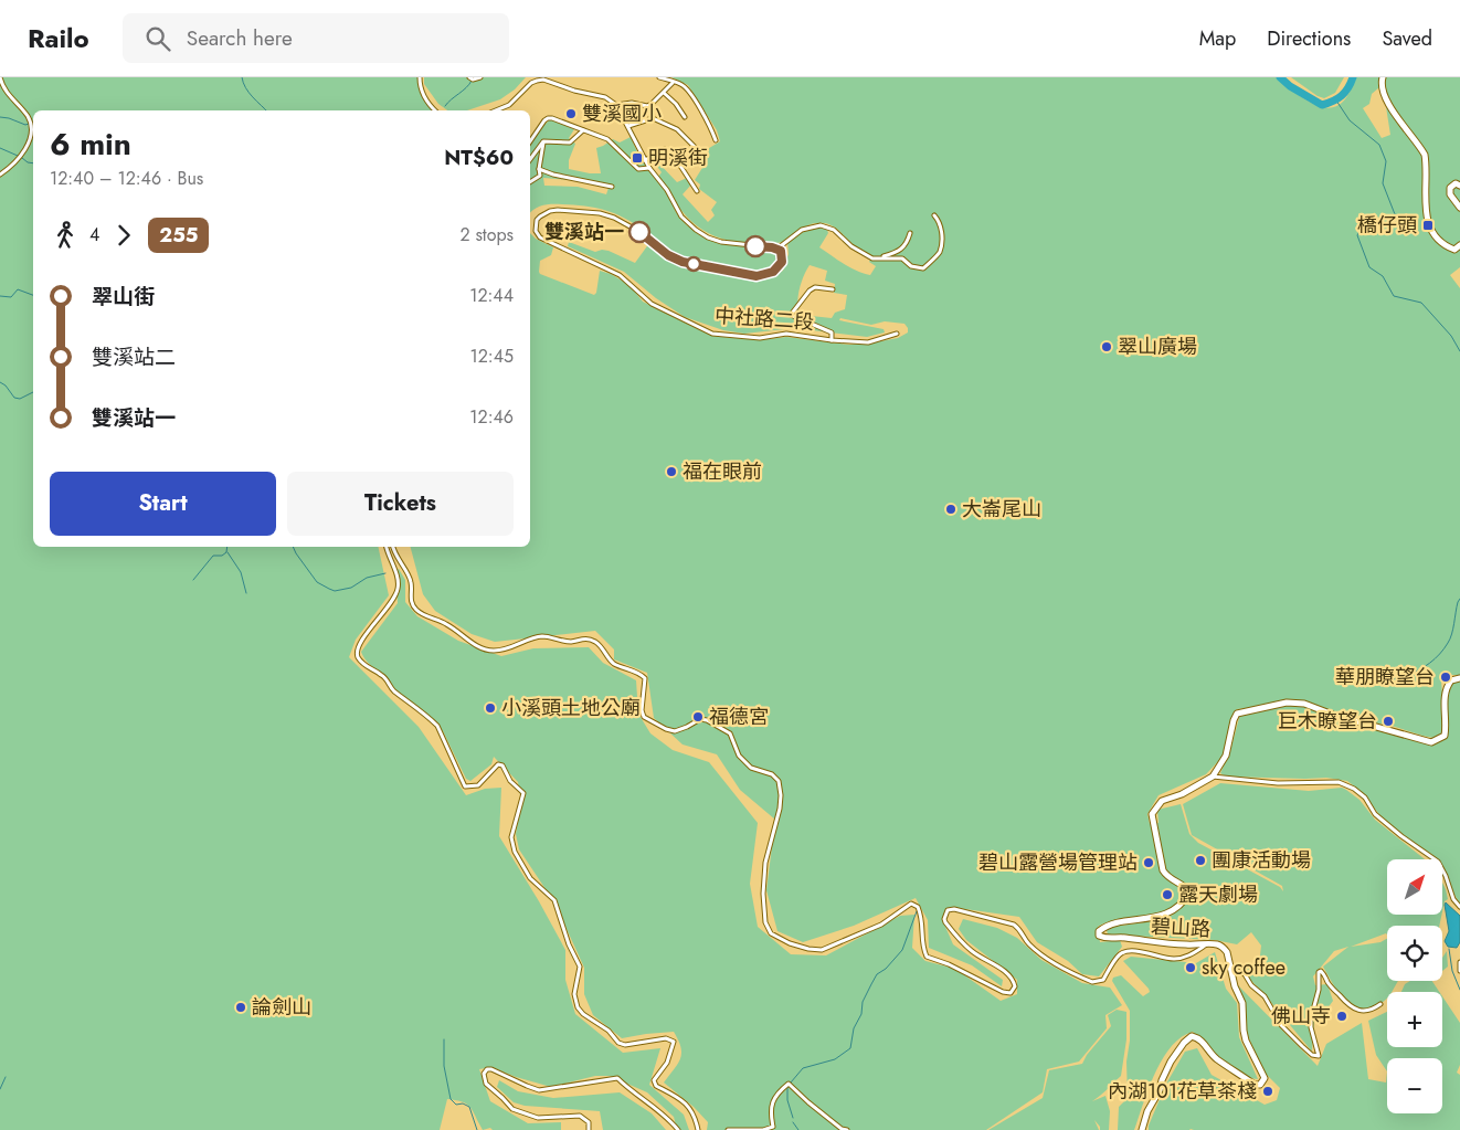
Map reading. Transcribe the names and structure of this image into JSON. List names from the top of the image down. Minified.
{"streets":{"street":["中社路二段","碧山路"]},"places":{"other":["雙溪國小","雙溪站一","翠山廣場","福在眼前","大崙尾山","華朋瞭望台","小溪頭土地公廟","福德宮","巨木瞭望台","團康活動場","碧山露營場管理站","露天劇場","sky coffee","論劍山","佛山寺","內湖101花草茶棧"],"transit":["明溪街","橋仔頭"]},"lines":["bus line 255"],"north":"top right","page":{"header":"Railo","search":"Search here","nav":["Map","Directions","Saved"],"heading":["6 min","12:40 – 12:46 · Bus","NT$60"],"legs":["4","255","2 stops"],"list":[{"name":"翠山街","value":"12:44"},{"name":"雙溪站二","value":"12:45"},{"name":"雙溪站一","value":"12:46"}],"buttons":["Start","Tickets"],"map_buttons":["+","−"]}}
